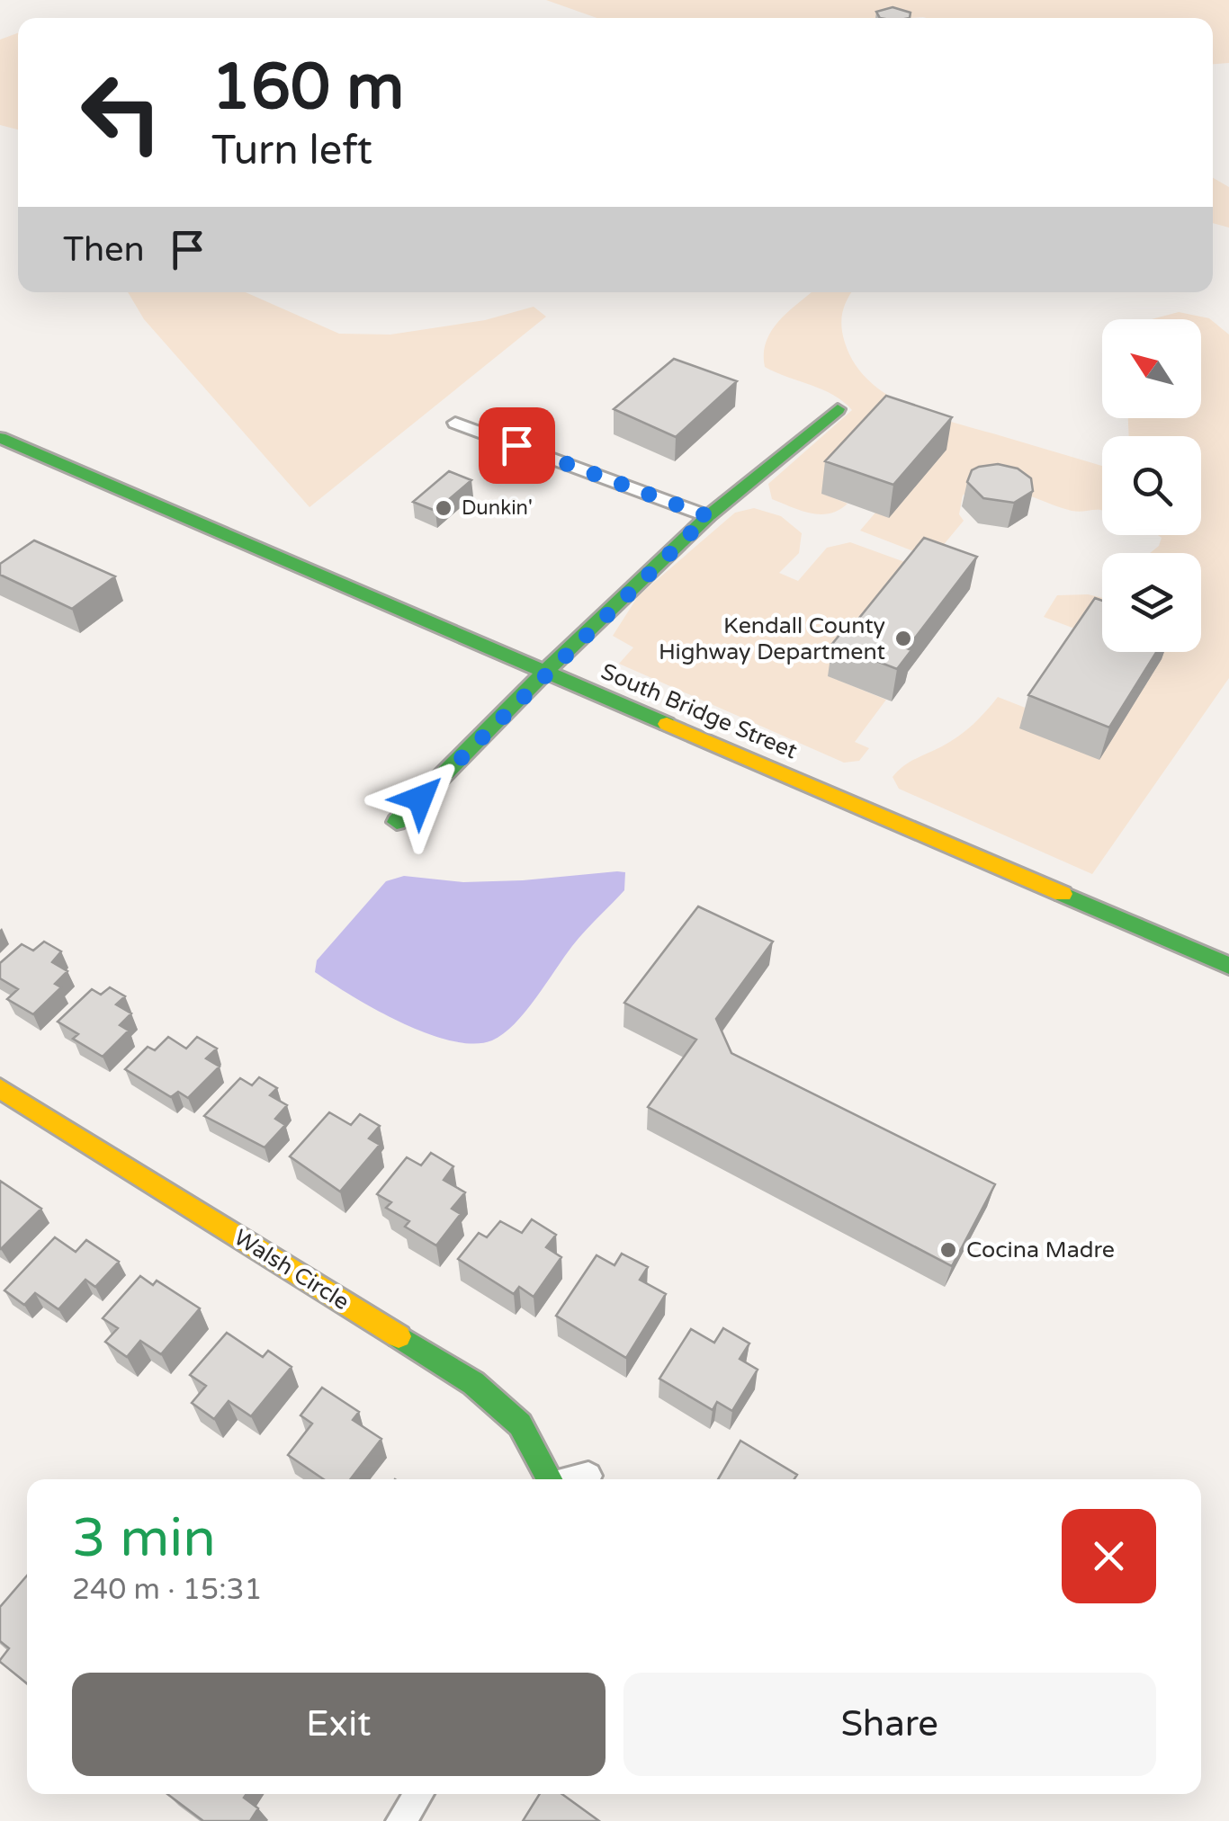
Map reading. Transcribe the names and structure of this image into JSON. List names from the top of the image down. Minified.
{"streets":{"main road":["South Bridge Street","Walsh Circle"]},"places":["Dunkin'","Kendall County Highway Department","Cocina Madre"],"north":"top left","page":{"turn":["160 m","Turn left"],"then":"Then","heading":["3 min","240 m · 15:31"],"buttons":["Exit","Share"]}}
